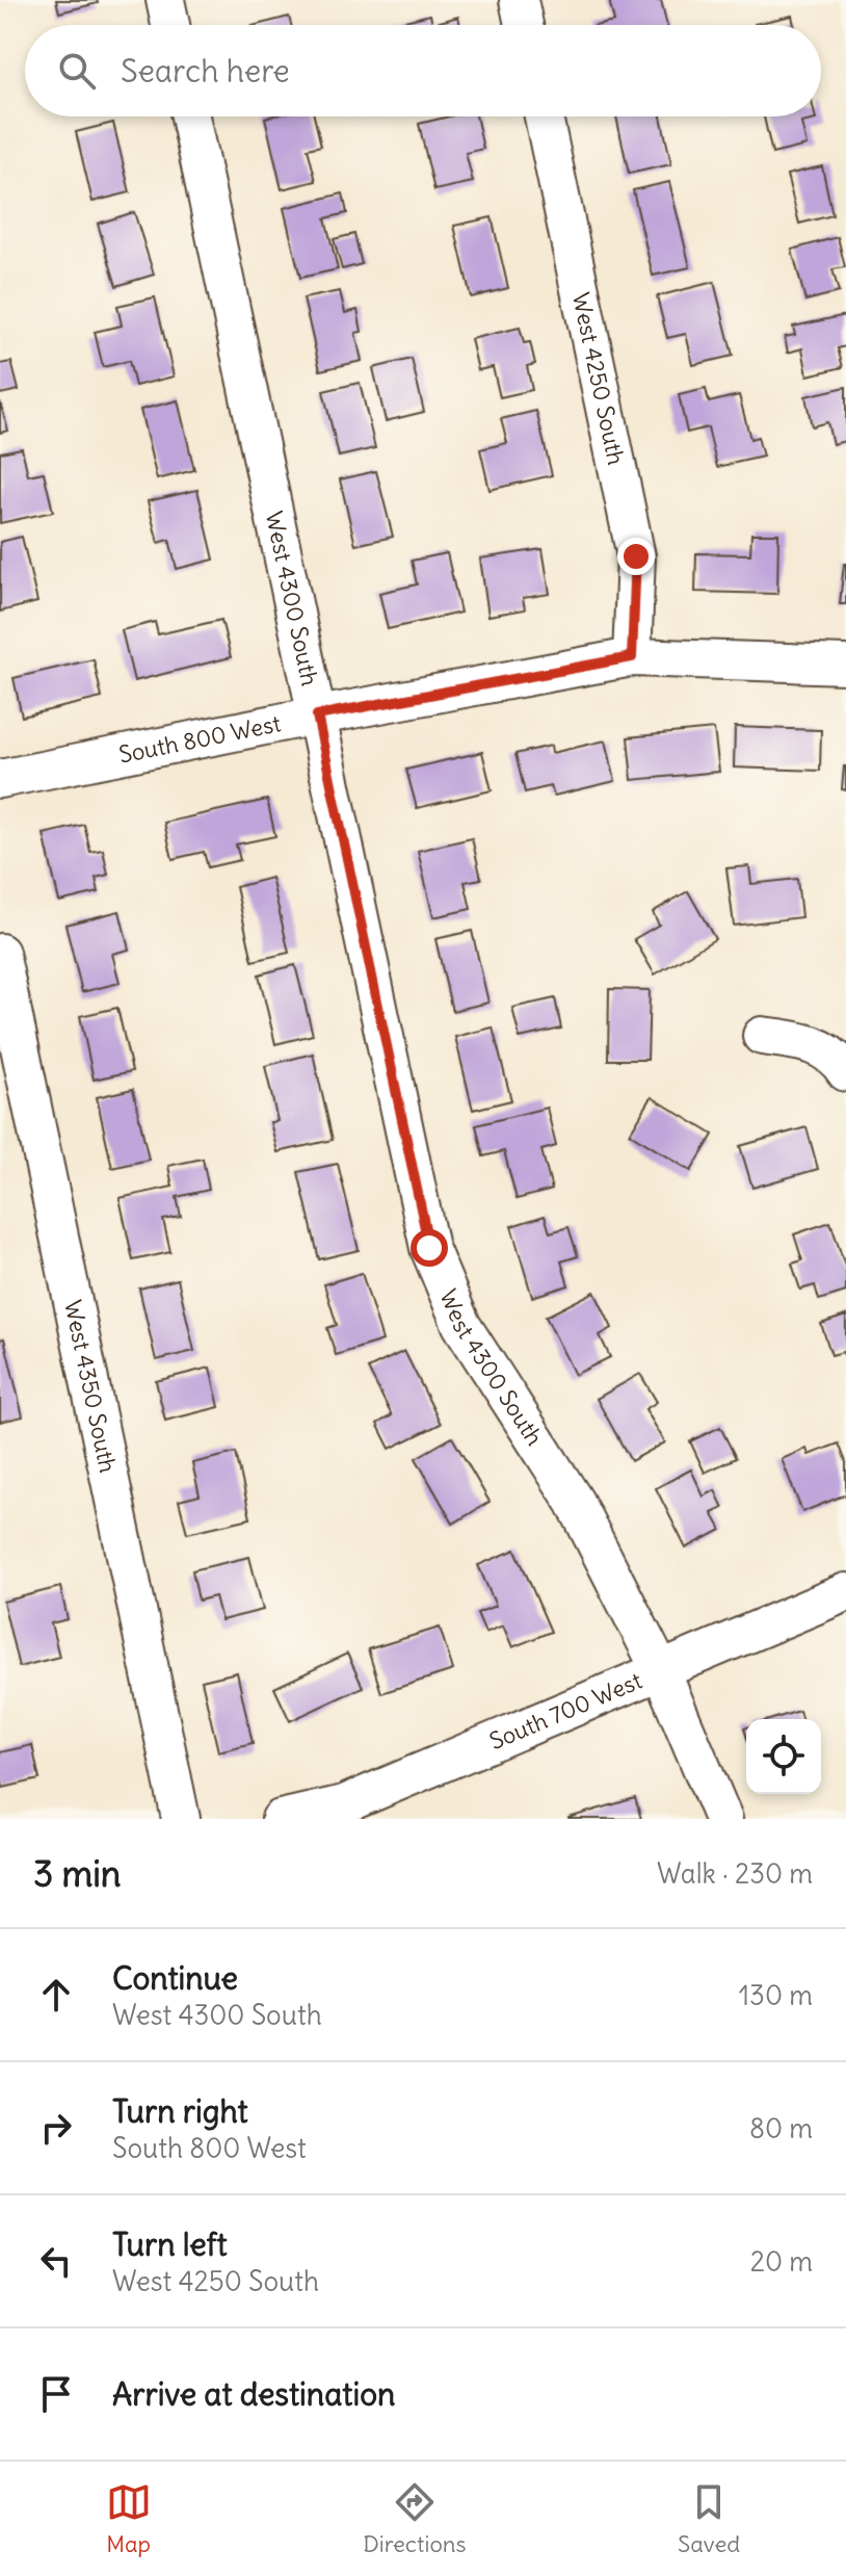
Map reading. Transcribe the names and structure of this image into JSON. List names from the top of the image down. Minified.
{"streets":{"street":["West 4250 South","West 4300 South","South 800 West","West 4350 South","South 700 West"]},"crossings":[["West 4250 South","South 800 West"],["West 4300 South","South 800 West"],["West 4300 South","South 700 West"]],"page":{"search":"Search here","heading":["3 min","Walk · 230 m"],"list":[["Continue","West 4300 South","130 m"],["Turn right","South 800 West","80 m"],["Turn left","West 4250 South","20 m"],"Arrive at destination"],"nav":["Map","Directions","Saved"]}}
